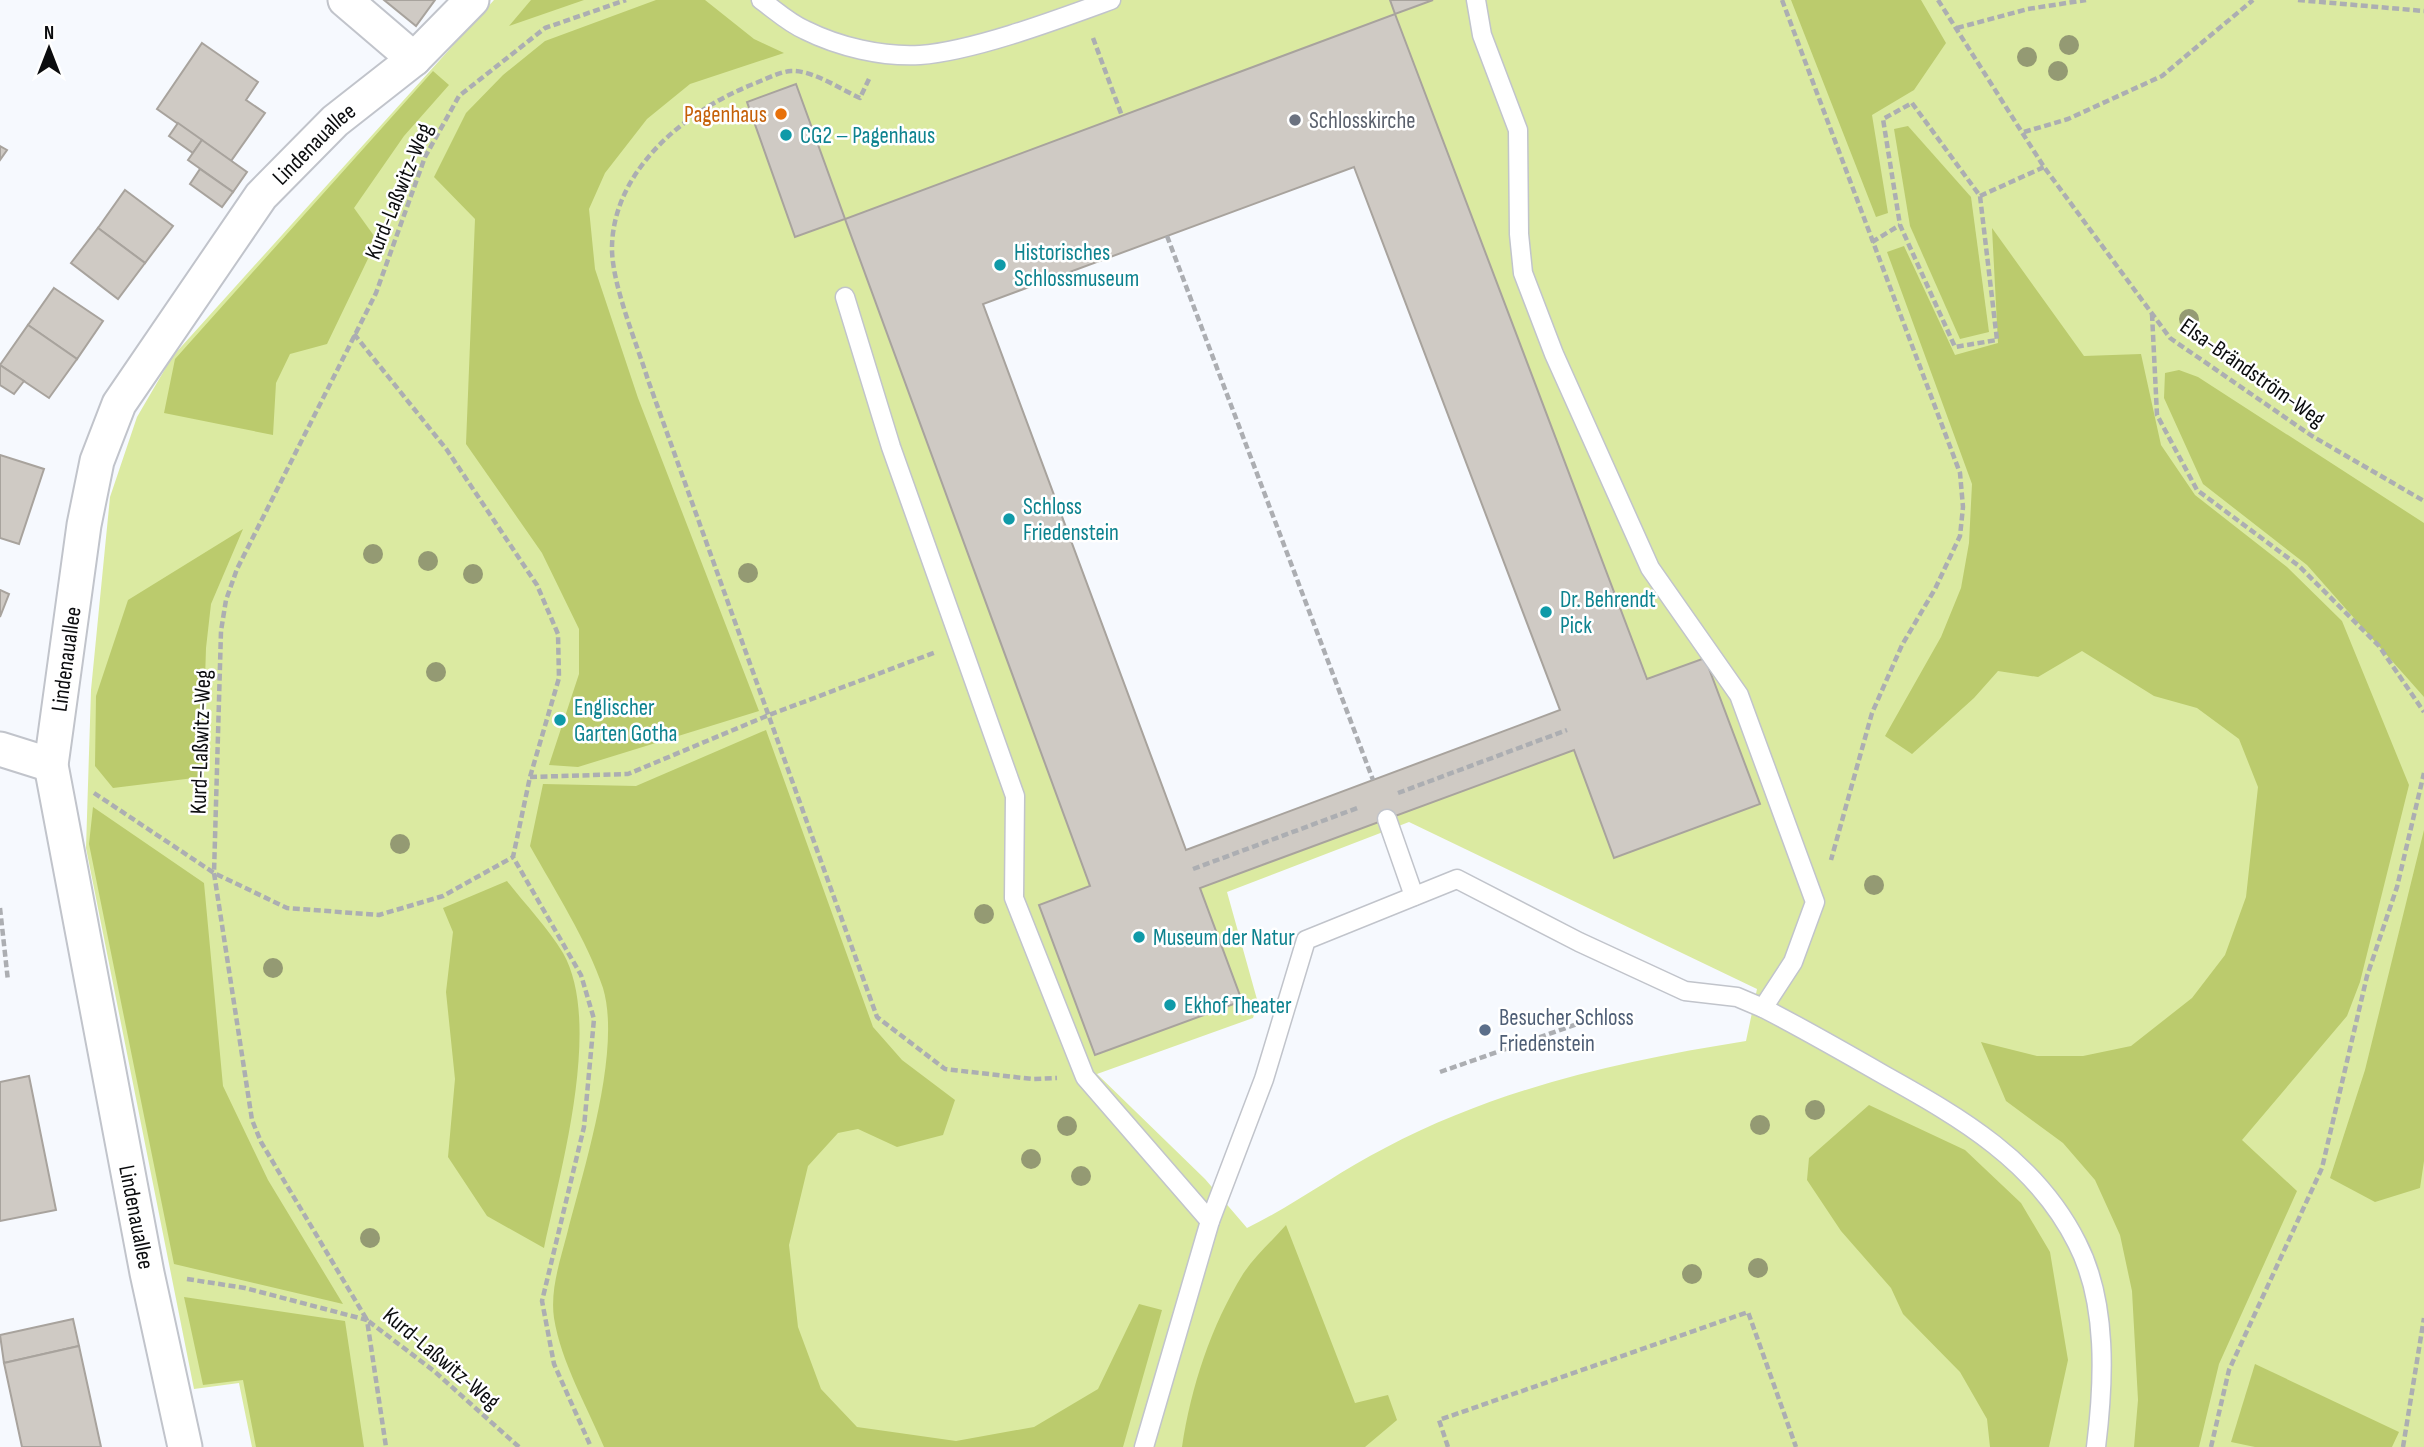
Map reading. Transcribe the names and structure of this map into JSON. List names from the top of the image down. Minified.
{"streets":{"street":["Lindenauallee"],"path":["Kurd-Laßwitz-Weg","Elsa-Brändström-Weg"]},"places":["Pagenhaus","Schlosskirche","CG2 – Pagenhaus","Historisches Schlossmuseum","Schloss Friedenstein","Dr. Behrendt Pick","Englischer Garten Gotha","Museum der Natur","Ekhof Theater","Besucher Schloss Friedenstein"],"north":"top"}
